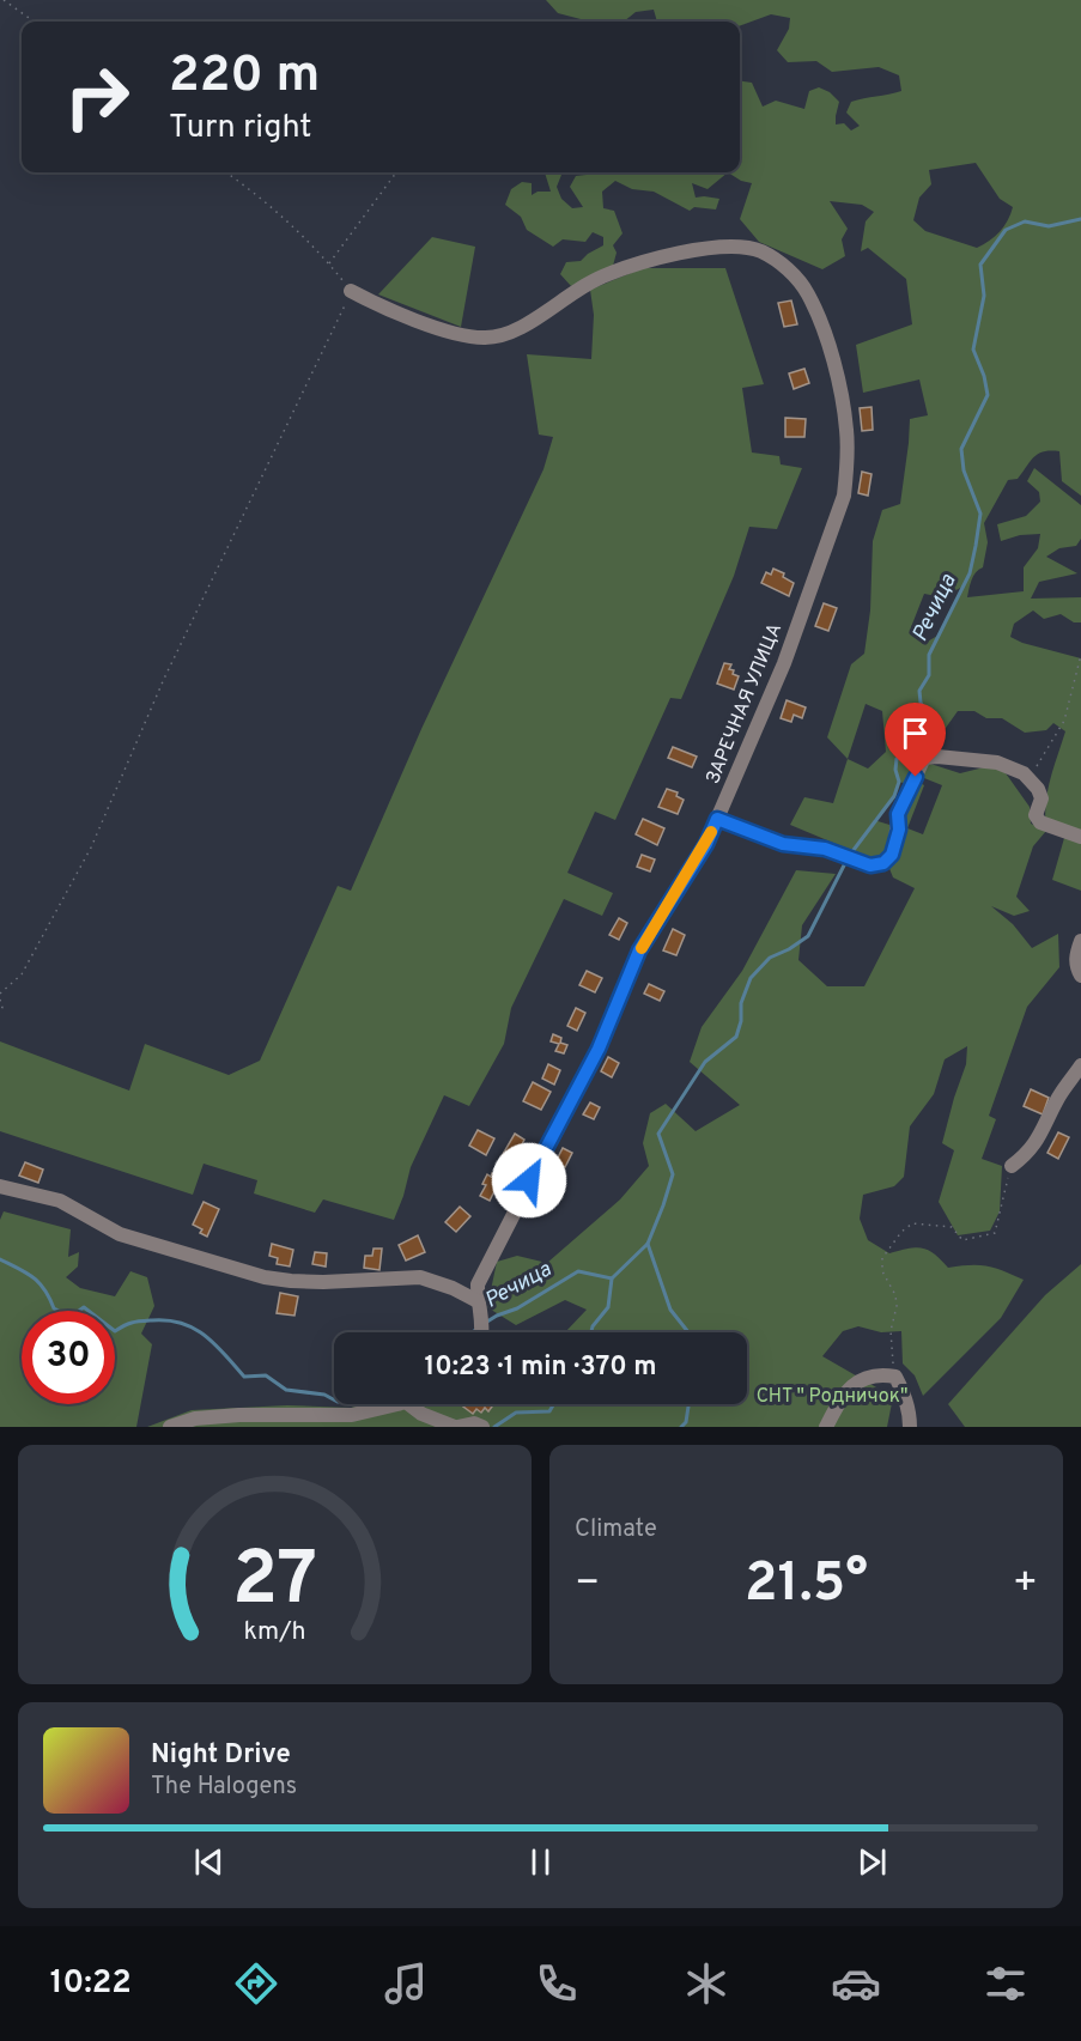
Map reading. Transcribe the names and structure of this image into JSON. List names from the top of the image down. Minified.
{"streets":{"street":["ЗАРЕЧНАЯ УЛИЦА"]},"water":["Речица"],"parks":["СНТ \" Родничок\""],"page":{"turn":["220 m","Turn right"],"limit":"30","trip":"10:23 · 1 min · 370 m","tile":"Climate","heat":["−","21.5°","+"],"song":["Night Drive","The Halogens"],"tabs":"10:22","gauge":["27","km/h"]}}
